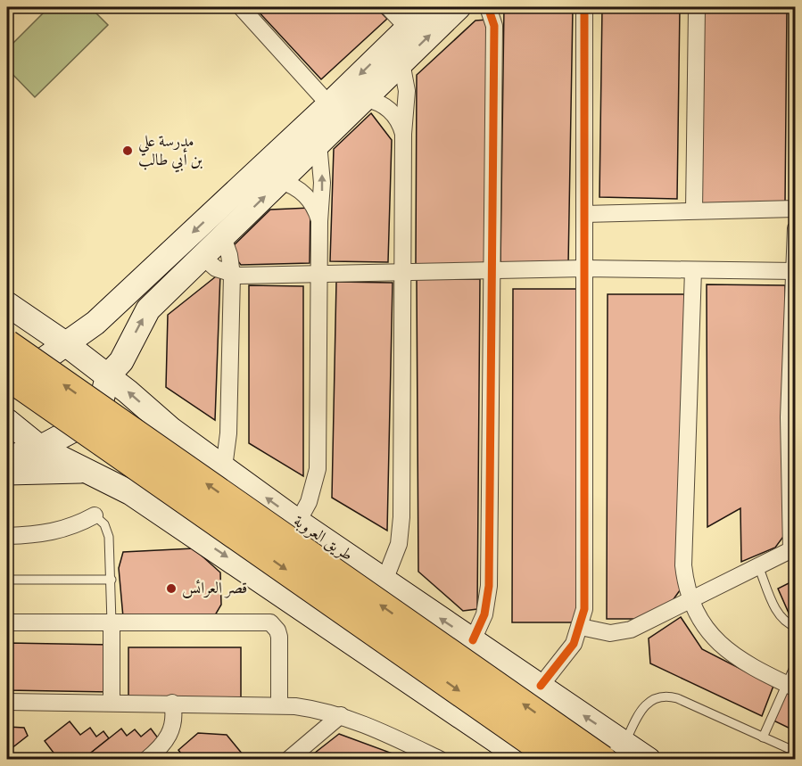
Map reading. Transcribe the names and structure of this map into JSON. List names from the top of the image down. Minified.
{"streets":{"highway":["طريق العروبة"]},"places":["مدرسة علي بن أبي طالب","قصر العرائس"]}
